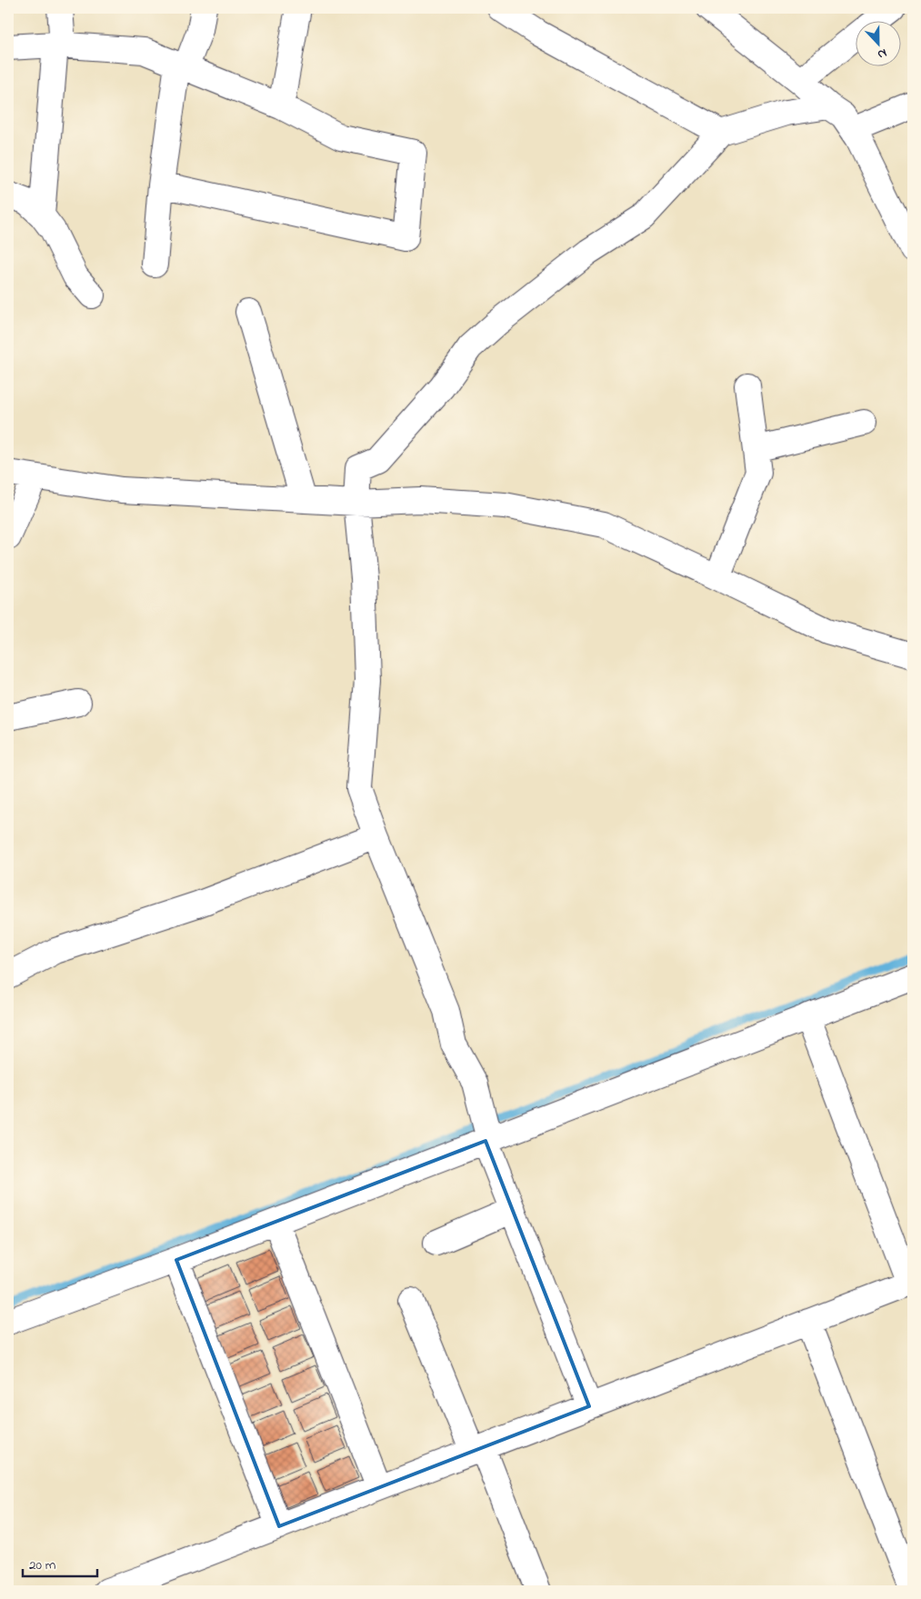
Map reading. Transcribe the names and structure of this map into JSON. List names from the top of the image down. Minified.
{"scale_bar":"20 m","north":"bottom"}
